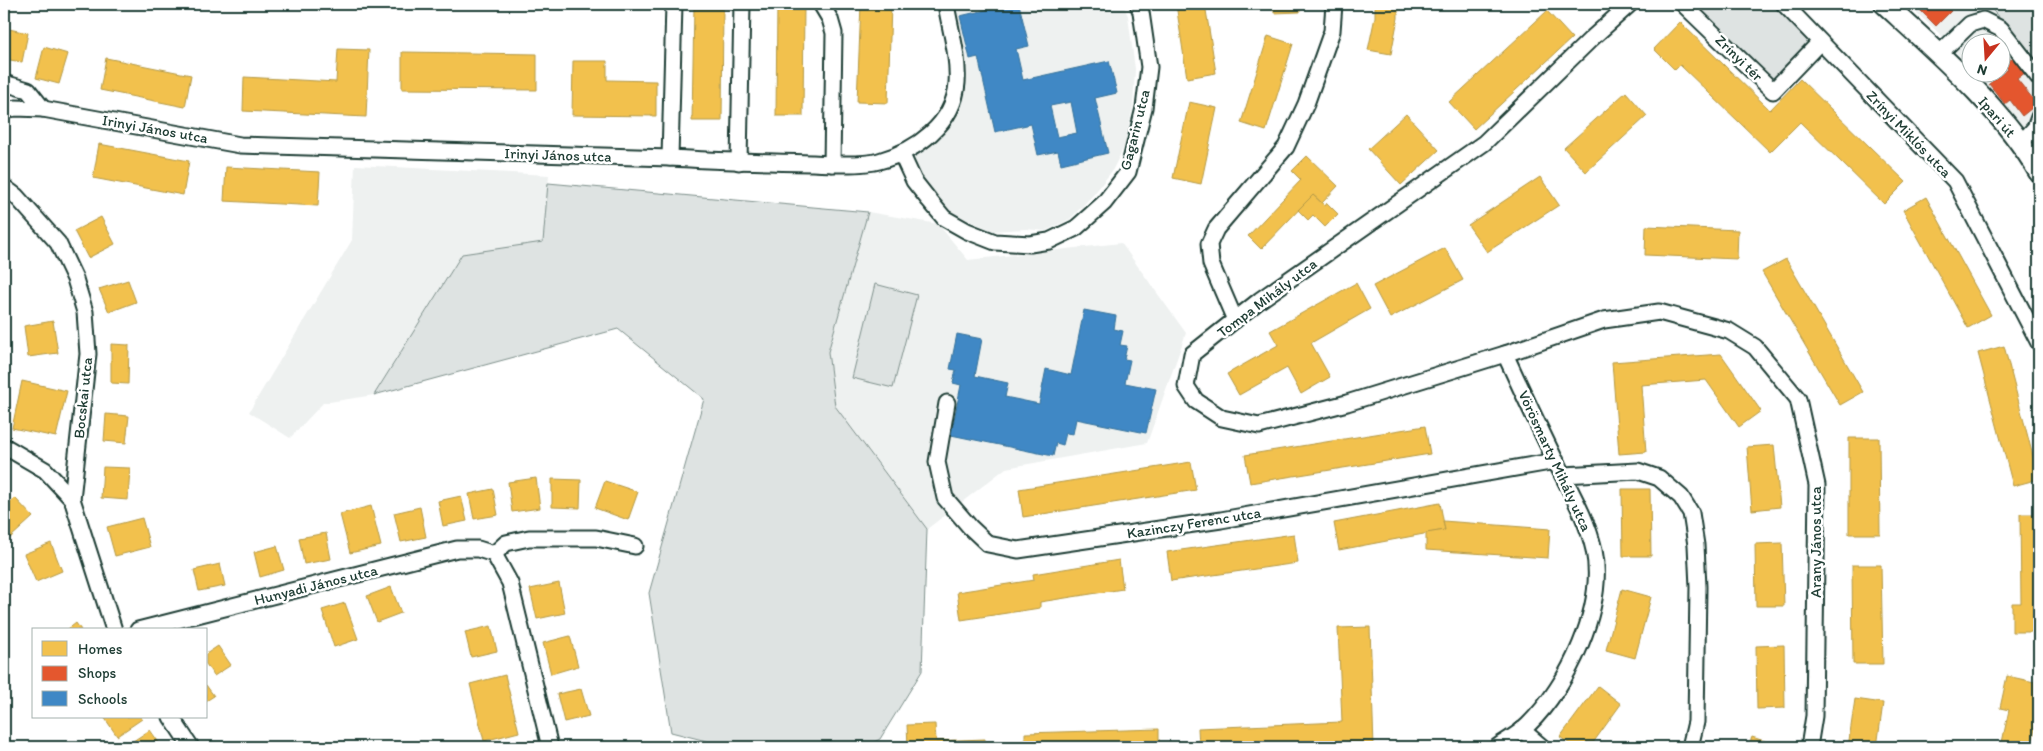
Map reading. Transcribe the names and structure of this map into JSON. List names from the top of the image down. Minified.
{"streets":{"main road":["Ipari út"],"street":["Zrínyi tér","Irinyi János utca","Gagarin utca","Zrínyi Miklós utca","Tompa Mihály utca","Bocskai utca","Vörösmarty Mihály utca","Kazinczy Ferenc utca","Arany János utca","Hunyadi János utca"]},"crossings":[["Zrínyi tér","Zrínyi Miklós utca"],["Irinyi János utca","Gagarin utca"],["Tompa Mihály utca","Vörösmarty Mihály utca"],["Tompa Mihály utca","Arany János utca"],["Vörösmarty Mihály utca","Kazinczy Ferenc utca"],["Vörösmarty Mihály utca","Arany János utca"]],"legend":["Homes","Shops","Schools"],"north":"bottom"}
